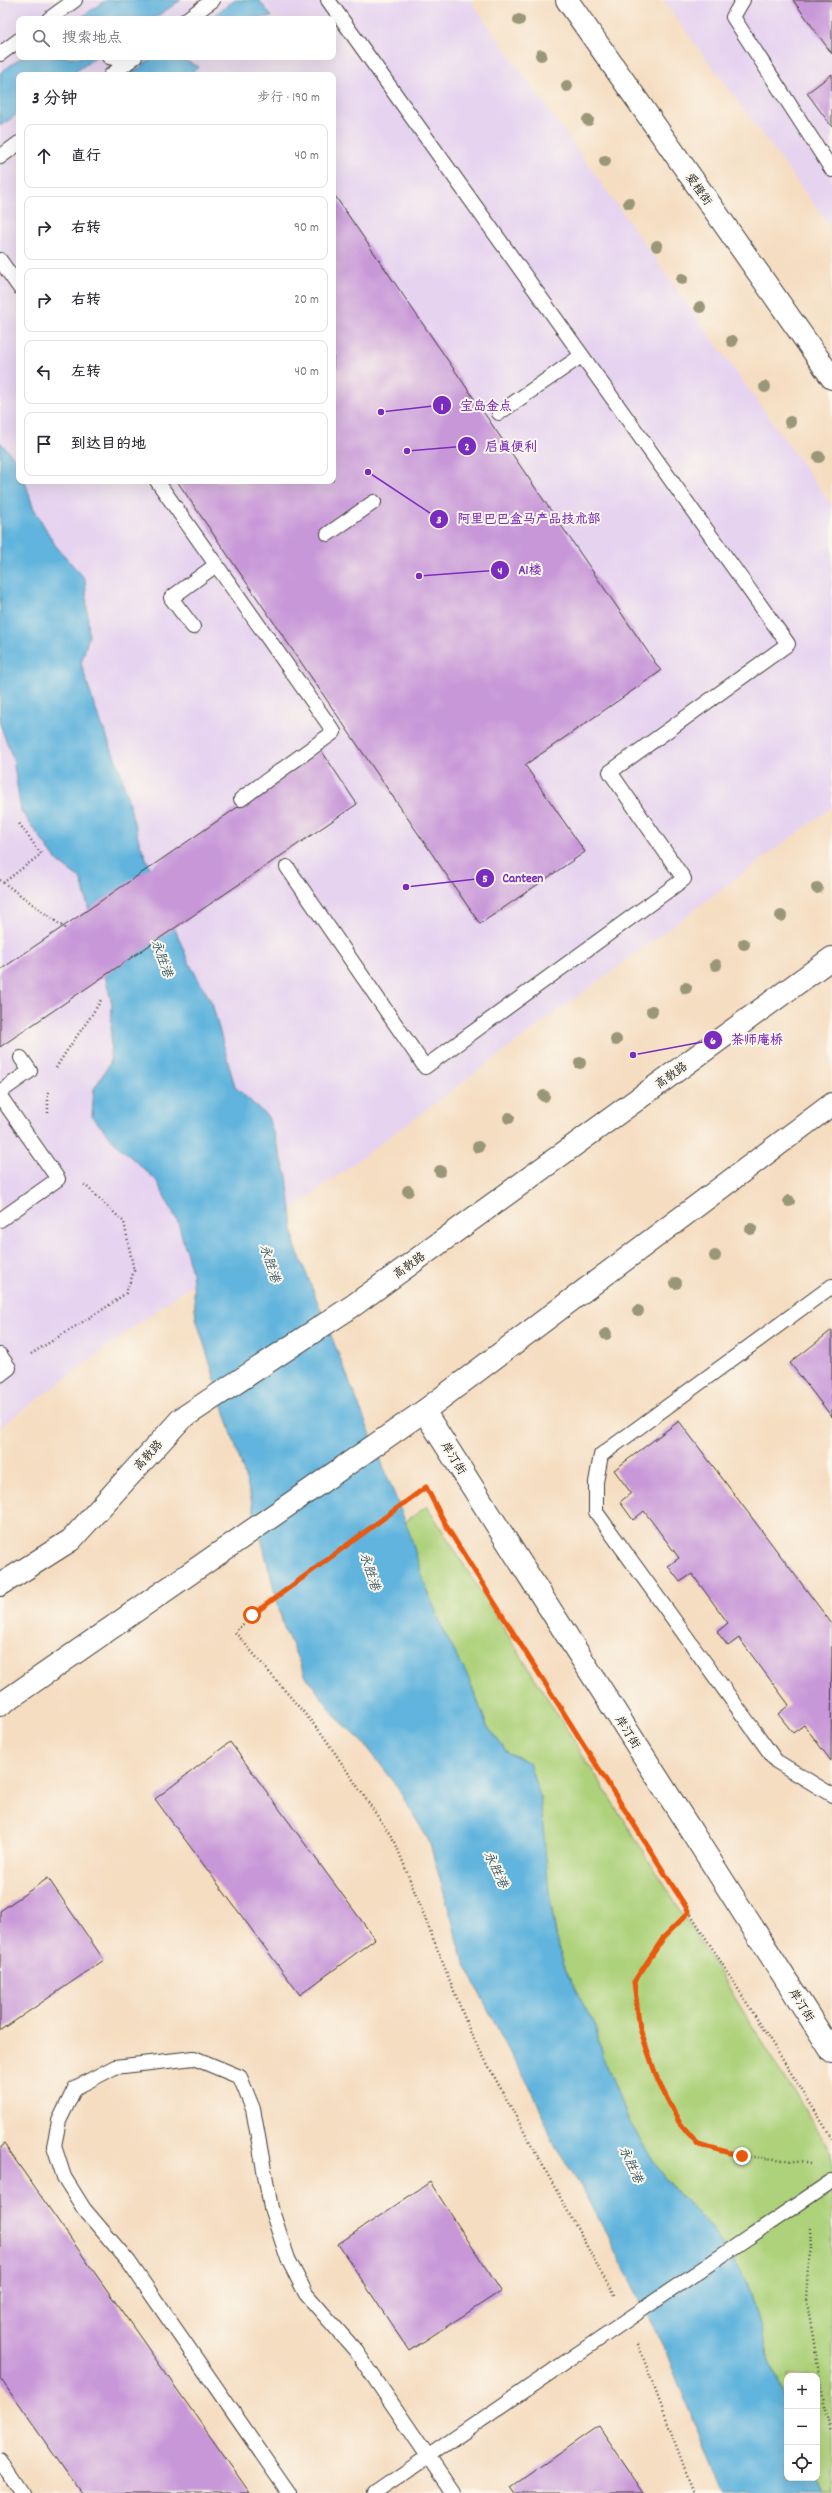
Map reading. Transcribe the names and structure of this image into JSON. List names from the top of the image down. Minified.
{"streets":{"main road":["爱橙街","高教路","岸汀街"]},"water":["永胜港"],"places":["宝岛金点","启真便利","阿里巴巴盒马产品技术部","A1楼","Canteen","茶师庵桥"],"page":{"search":"搜索地点","heading":["3 分钟","步行 · 190 m"],"list":[["直行","40 m"],["右转","90 m"],["右转","20 m"],["左转","40 m"],"到达目的地"],"map_buttons":["+","−"]}}
